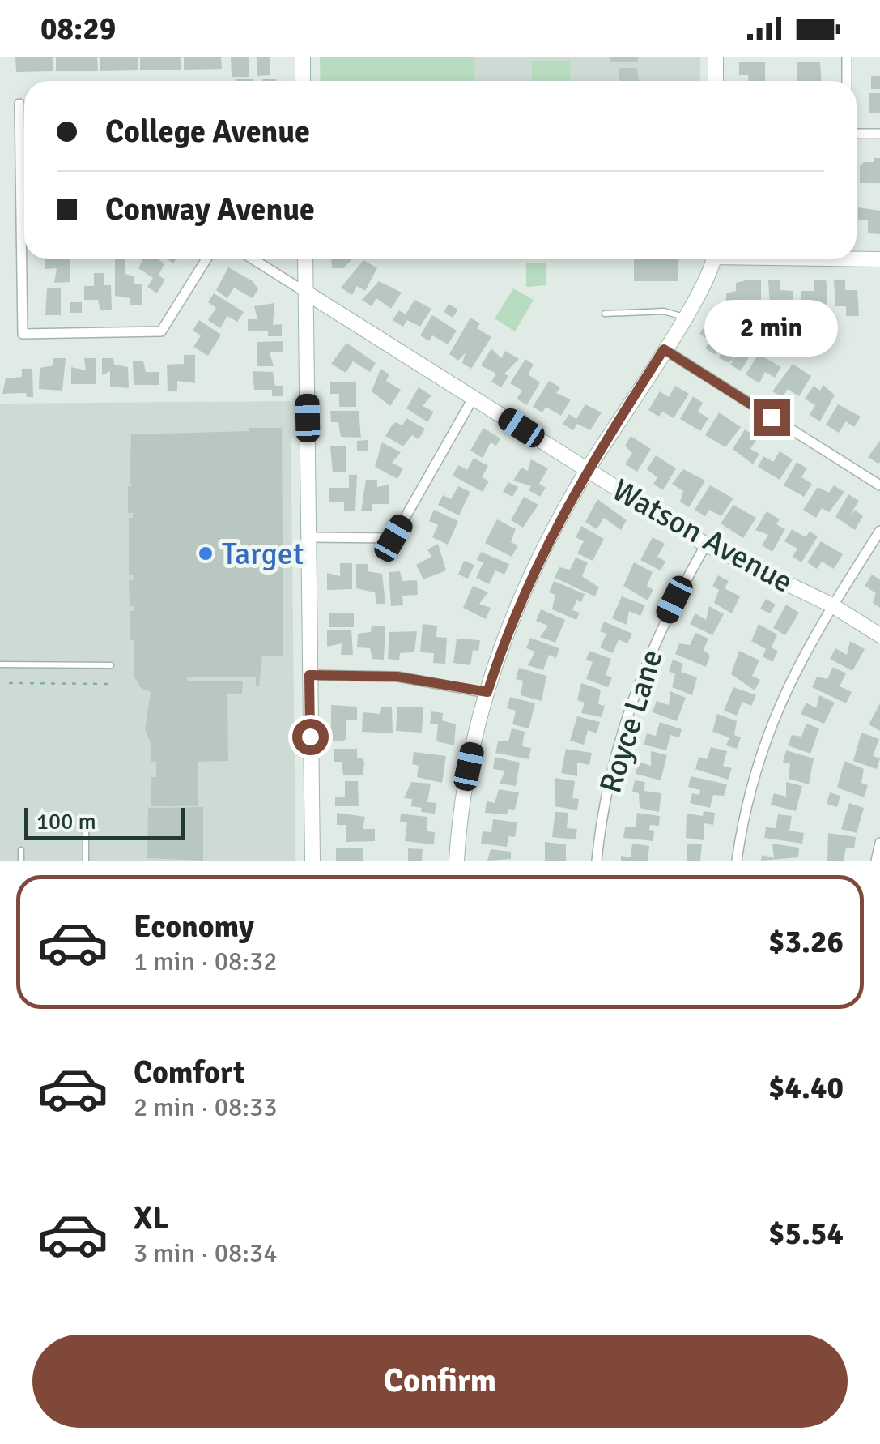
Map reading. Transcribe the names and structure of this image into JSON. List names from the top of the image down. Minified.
{"streets":{"street":["Watson Avenue","Royce Lane"]},"crossings":[["Watson Avenue","Royce Lane"]],"places":["Target"],"scale_bar":"100 m","page":{"status":"08:29","banner":["College Avenue","Conway Avenue"],"bubble":"2 min","scale":"100 m","list":[{"name":"Economy","note":"1 min · 08:32","value":"$3.26"},{"name":"Comfort","note":"2 min · 08:33","value":"$4.40"},{"name":"XL","note":"3 min · 08:34","value":"$5.54"}],"buttons":"Confirm"}}
